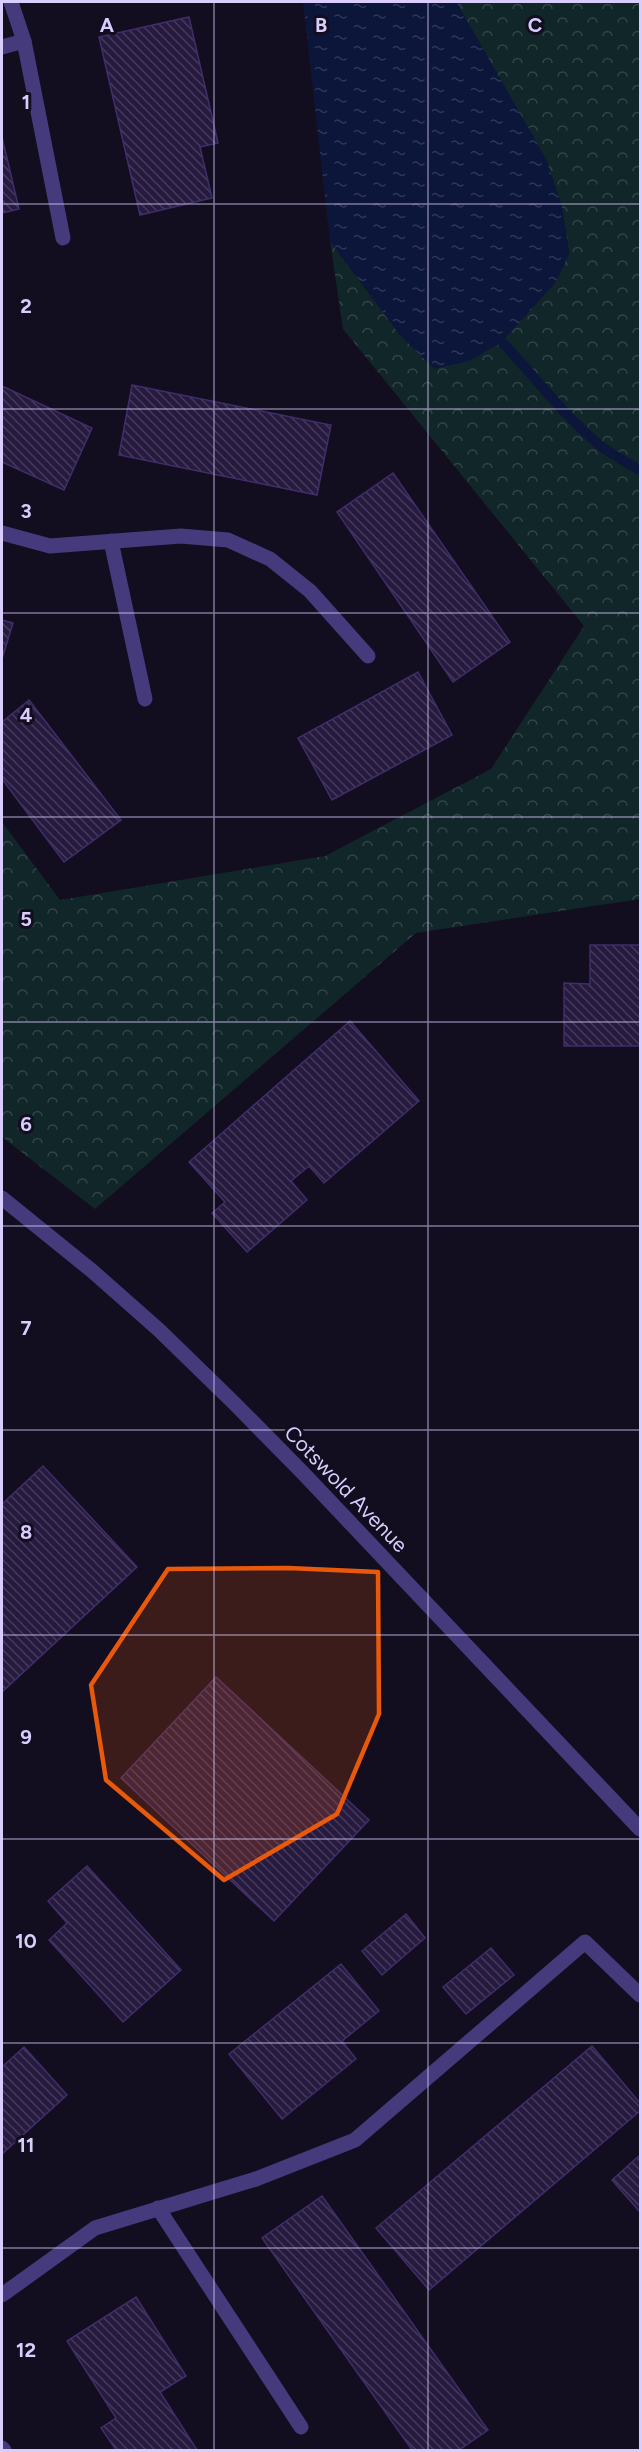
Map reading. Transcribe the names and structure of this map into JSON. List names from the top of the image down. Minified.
{"streets":{"street":["Cotswold Avenue"]},"grid":{"columns":["A","B","C"],"rows":["1","2","3","4","5","6","7","8","9","10","11","12"]}}
